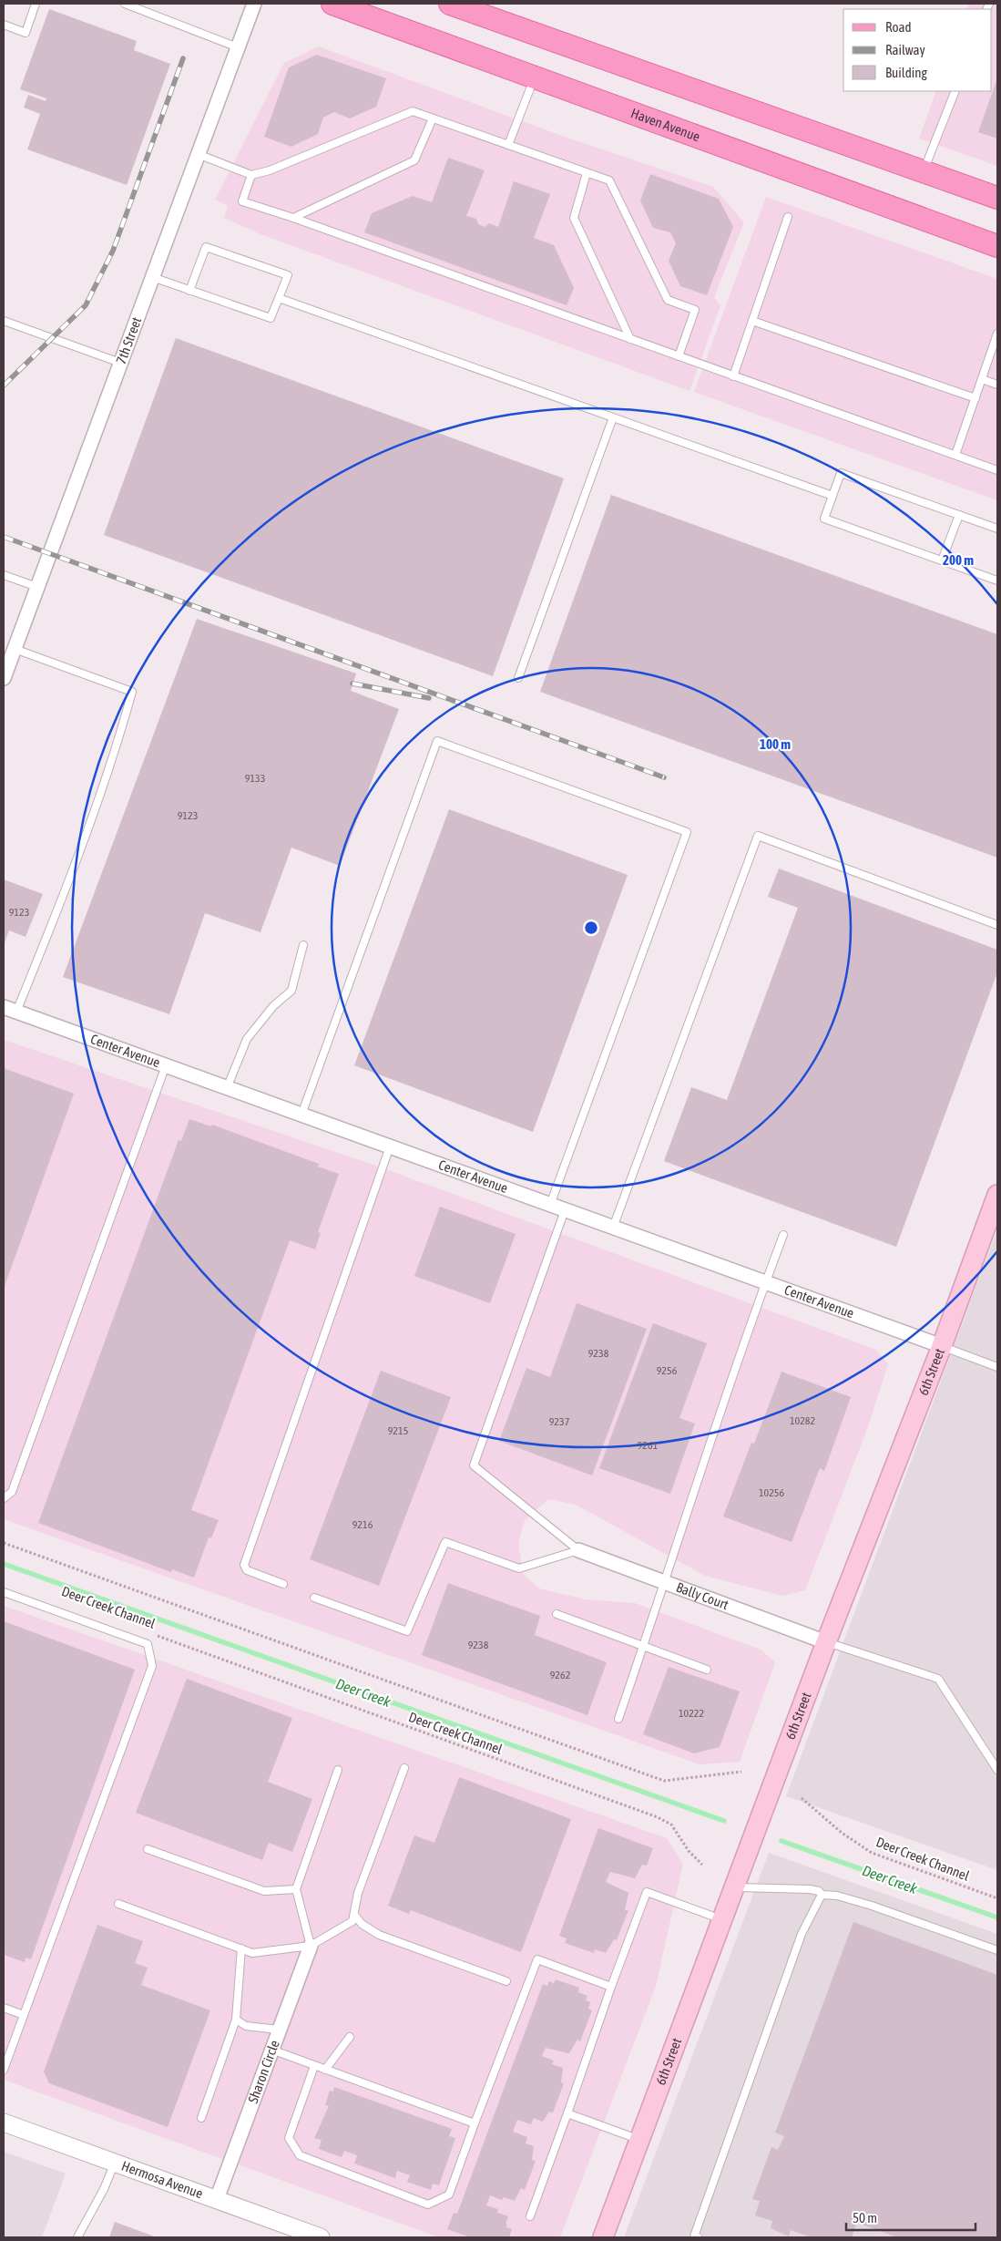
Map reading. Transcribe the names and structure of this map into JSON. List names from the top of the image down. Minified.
{"streets":{"main road":["Haven Avenue","6th Street"],"street":["7th Street","Center Avenue","Bally Court","Sharon Circle","Hermosa Avenue"],"path":["Deer Creek Channel"]},"crossings":[["Center Avenue","6th Street"],["6th Street","Bally Court"],["Sharon Circle","Hermosa Avenue"]],"water":["Deer Creek"],"house_numbers":["9133","9123","9123","9238","9256","10282","9237","9215","9261","10256","9216","9238","9262","10222"],"legend":["Road","Railway","Building"],"scale_bar":"50 m","rings":["200 m","100 m"]}
